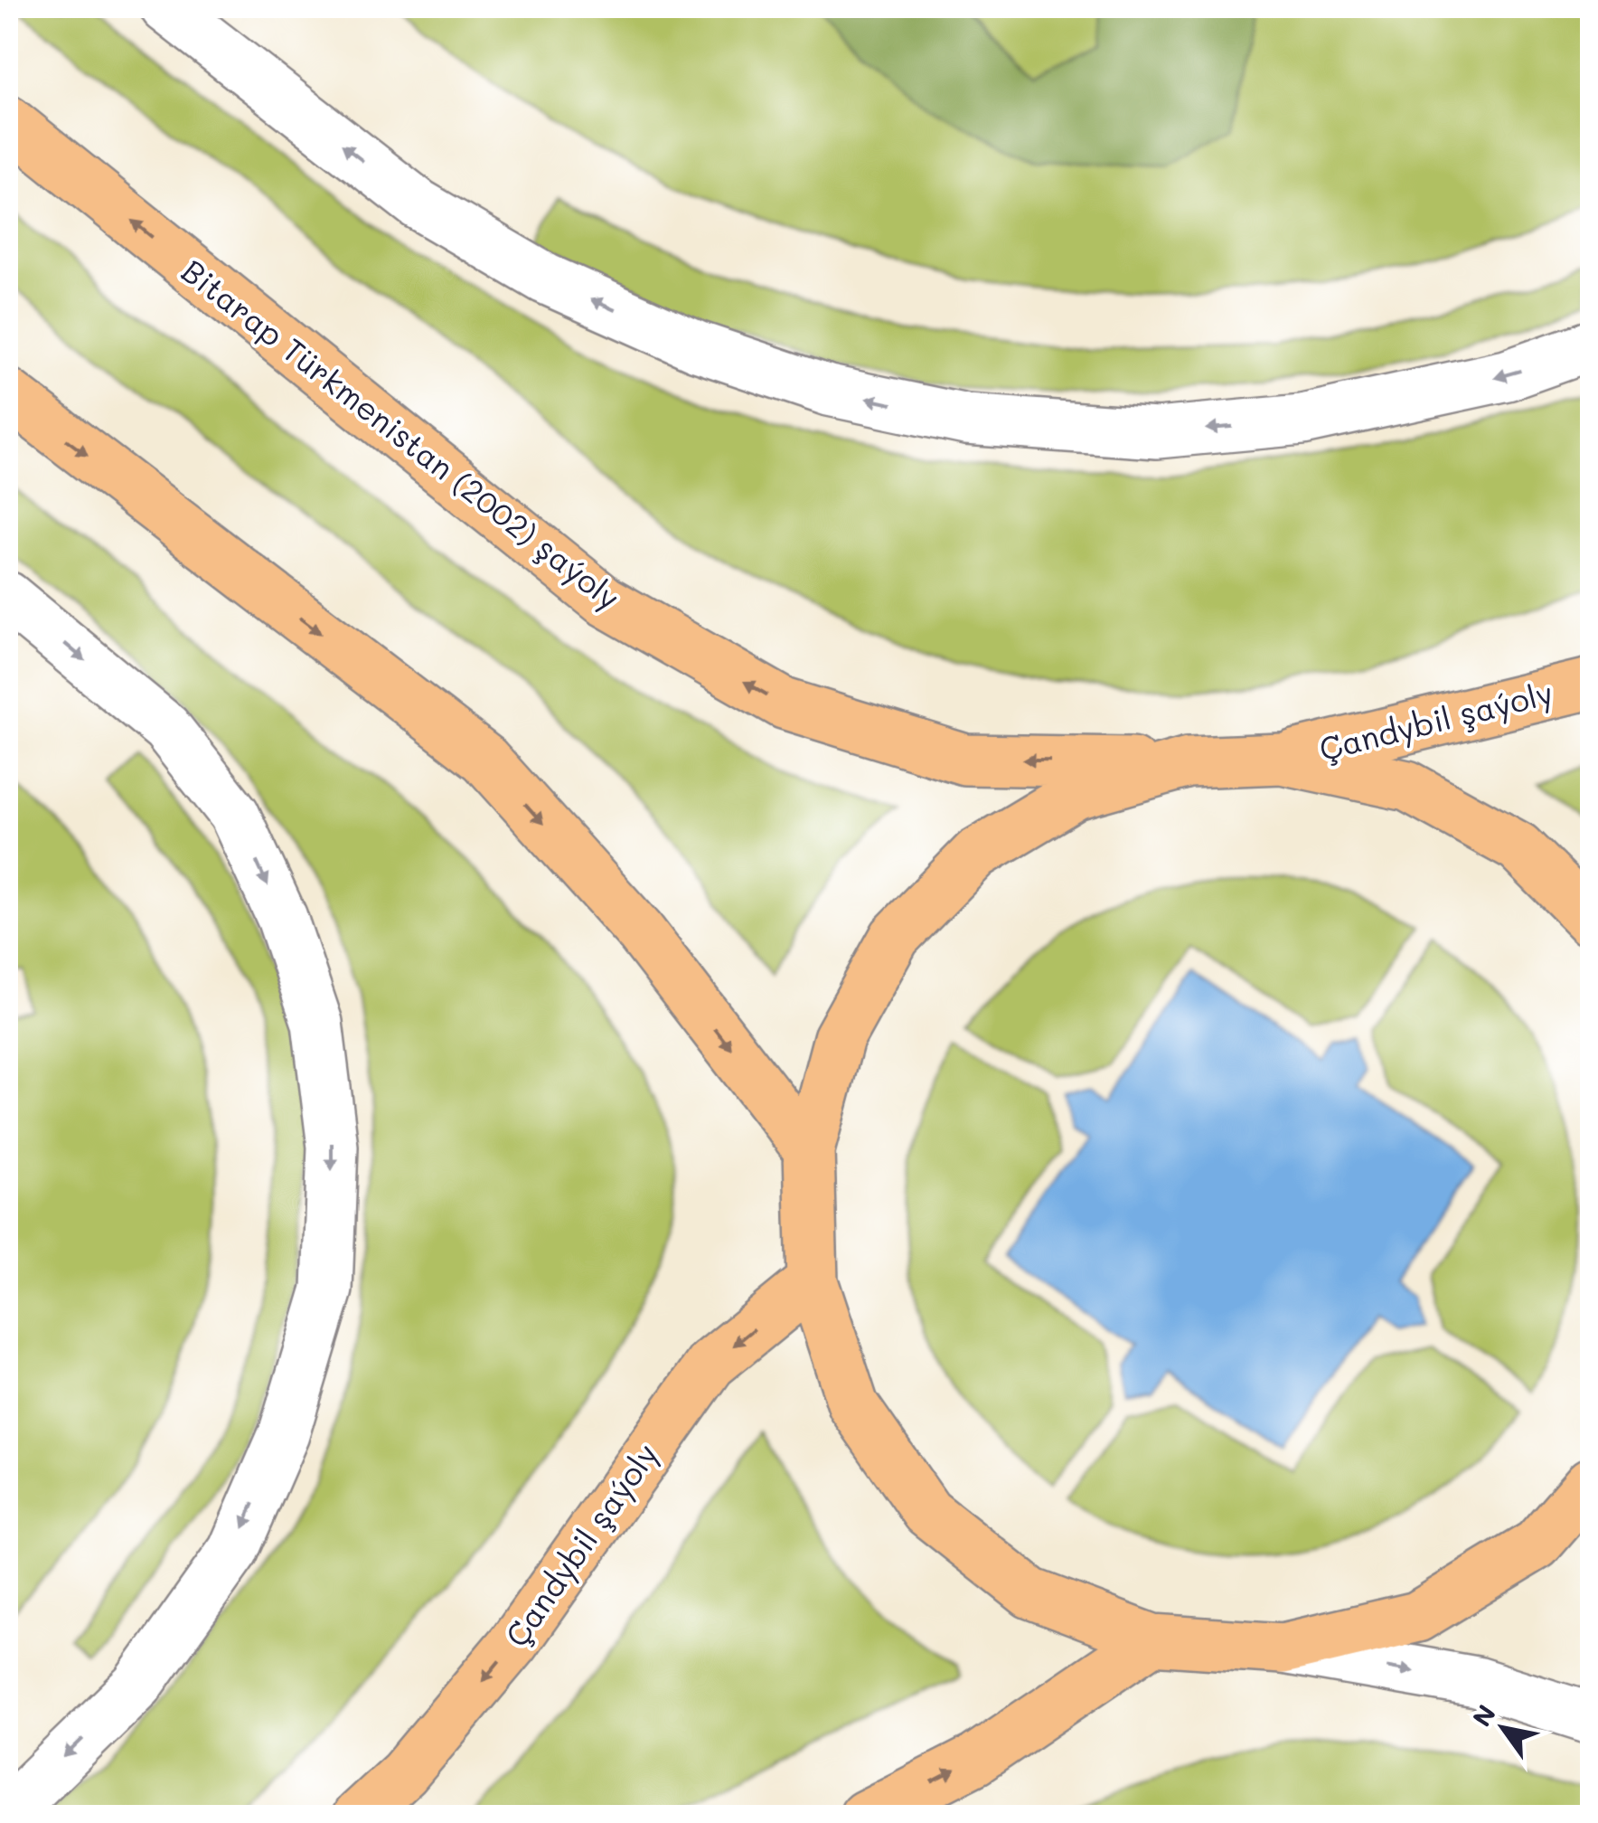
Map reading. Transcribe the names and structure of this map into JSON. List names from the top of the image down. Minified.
{"streets":{"main road":["Bitarap Türkmenistan (2002) şaýoly","Çandybil şaýoly"]},"one_way":["Çandybil şaýoly"],"north":"top left"}
